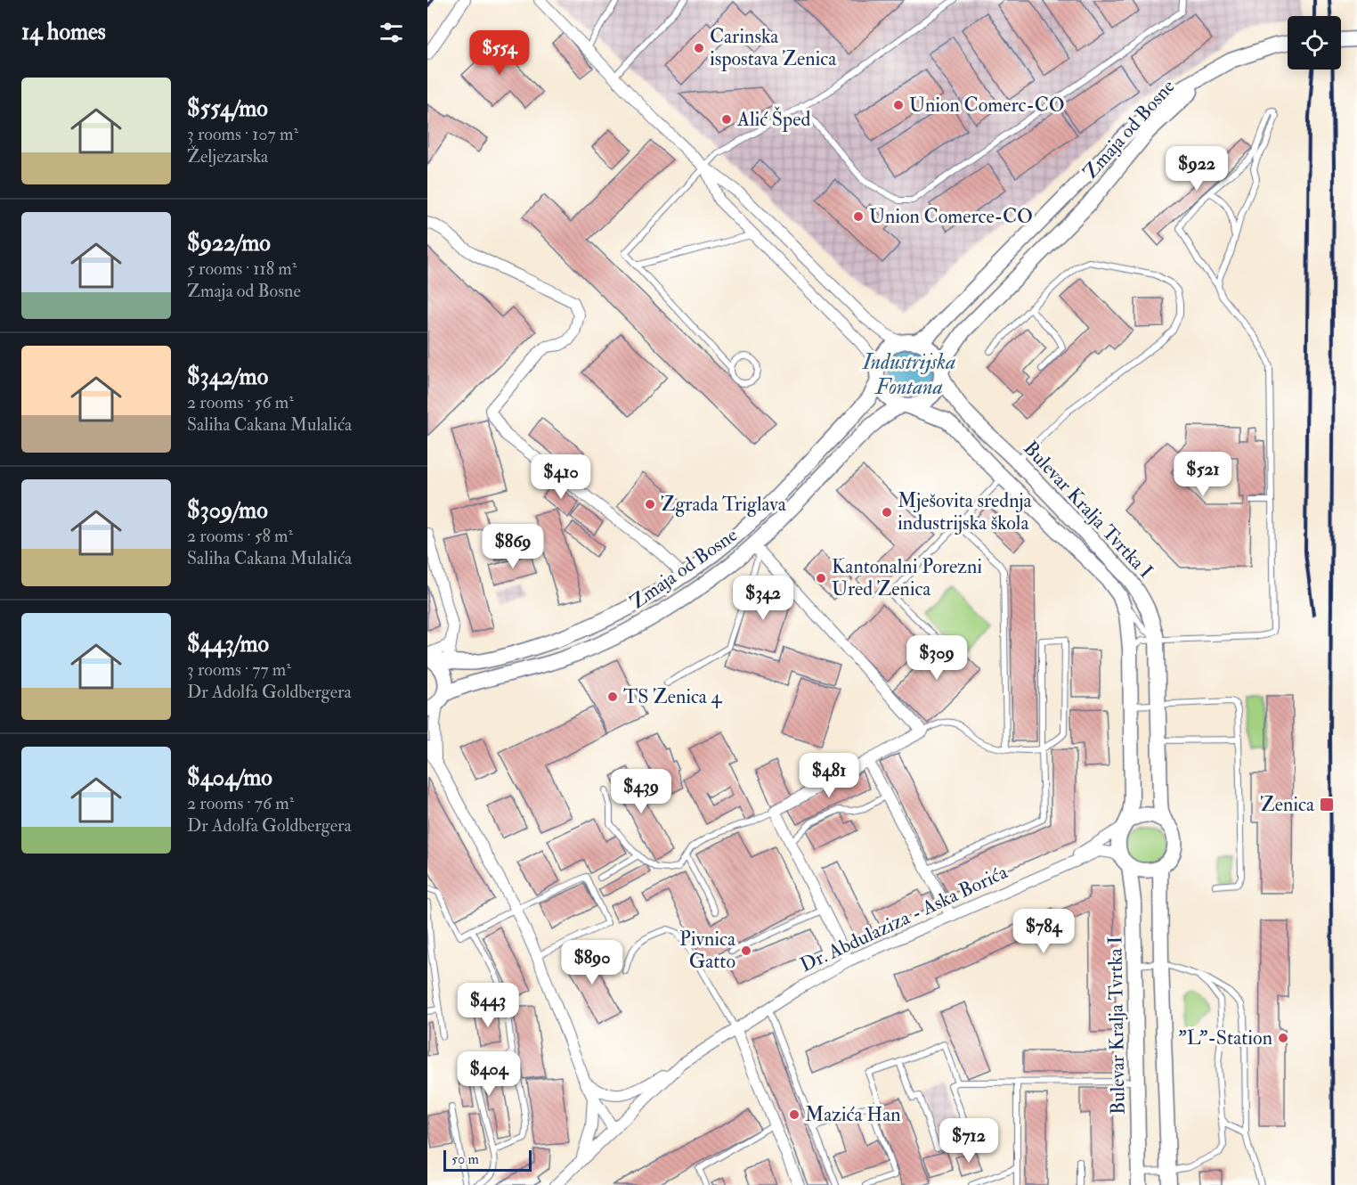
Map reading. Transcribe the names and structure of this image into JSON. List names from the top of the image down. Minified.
{"streets":{"main road":["Zmaja od Bosne","Bulevar Kralja Tvrtka I"],"street":["Dr. Abdulaziza - Aska Borića"]},"crossings":[["Zmaja od Bosne","Bulevar Kralja Tvrtka I"],["Bulevar Kralja Tvrtka I","Dr. Abdulaziza - Aska Borića"]],"water":["Industrijska Fontana"],"places":{"other":["Carinska ispostava Zenica","Union Comerc-CO","Alić Šped","Union Comerce-CO","Zgrada Triglava","Mješovita srednja industrijska škola","Kantonalni Porezni Ured Zenica","TS Zenica 4","Pivnica Gatto","\"L\"-Station","Mazića Han"],"transit":["Zenica"]},"scale_bar":"50 m","page":{"heading":"14 homes","price":["$554","$922","$521","$410","$869","$342","$309","$481","$439","$784","$890","$443","$404","$712"],"list":[{"name":"$554/mo","note":"3 rooms · 107 m² · Željezarska"},{"name":"$922/mo","note":"5 rooms · 118 m² · Zmaja od Bosne"},{"name":"$342/mo","note":"2 rooms · 56 m² · Saliha Cakana Mulalića"},{"name":"$309/mo","note":"2 rooms · 58 m² · Saliha Cakana Mulalića"},{"name":"$443/mo","note":"3 rooms · 77 m² · Dr Adolfa Goldbergera"},{"name":"$404/mo","note":"2 rooms · 76 m² · Dr Adolfa Goldbergera"}],"scale":"50 m"}}
